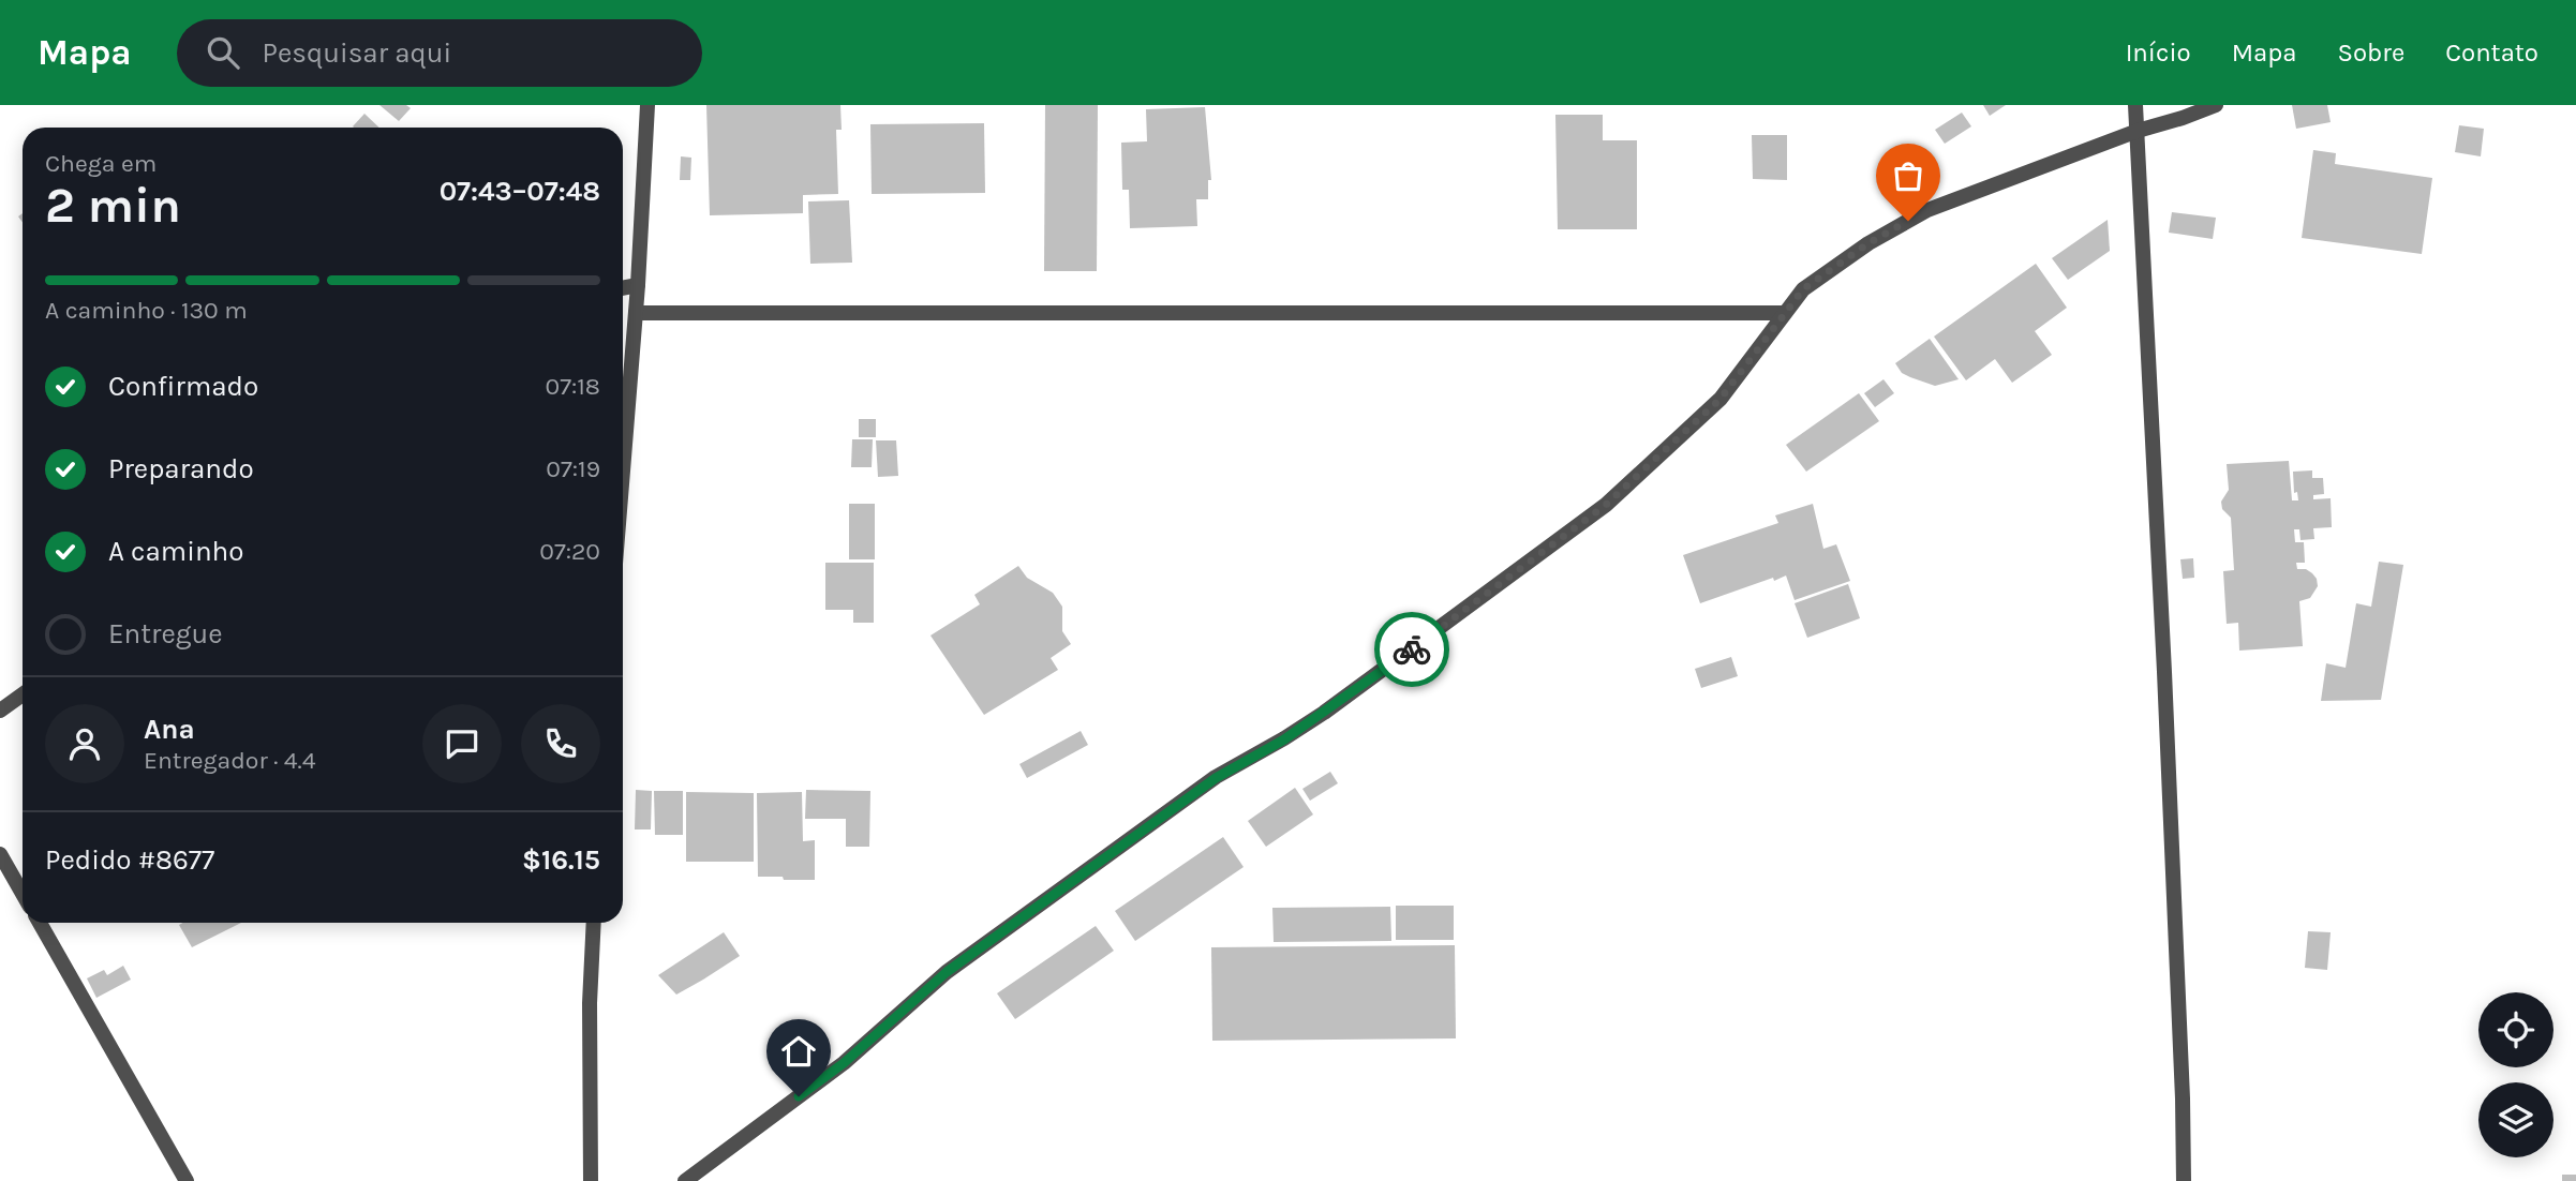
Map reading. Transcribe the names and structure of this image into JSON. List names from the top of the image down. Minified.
{"page":{"header":"Mapa","search":"Pesquisar aqui","nav":["Início","Mapa","Sobre","Contato"],"heading":["2 min","Chega em","07:43–07:48"],"panel":["Ana","Entregador · 4.4","Pedido #8677","$16.15"],"bar":"A caminho · 130 m","list":[["Confirmado","07:18"],["Preparando","07:19"],["A caminho","07:20"],"Entregue"]}}
